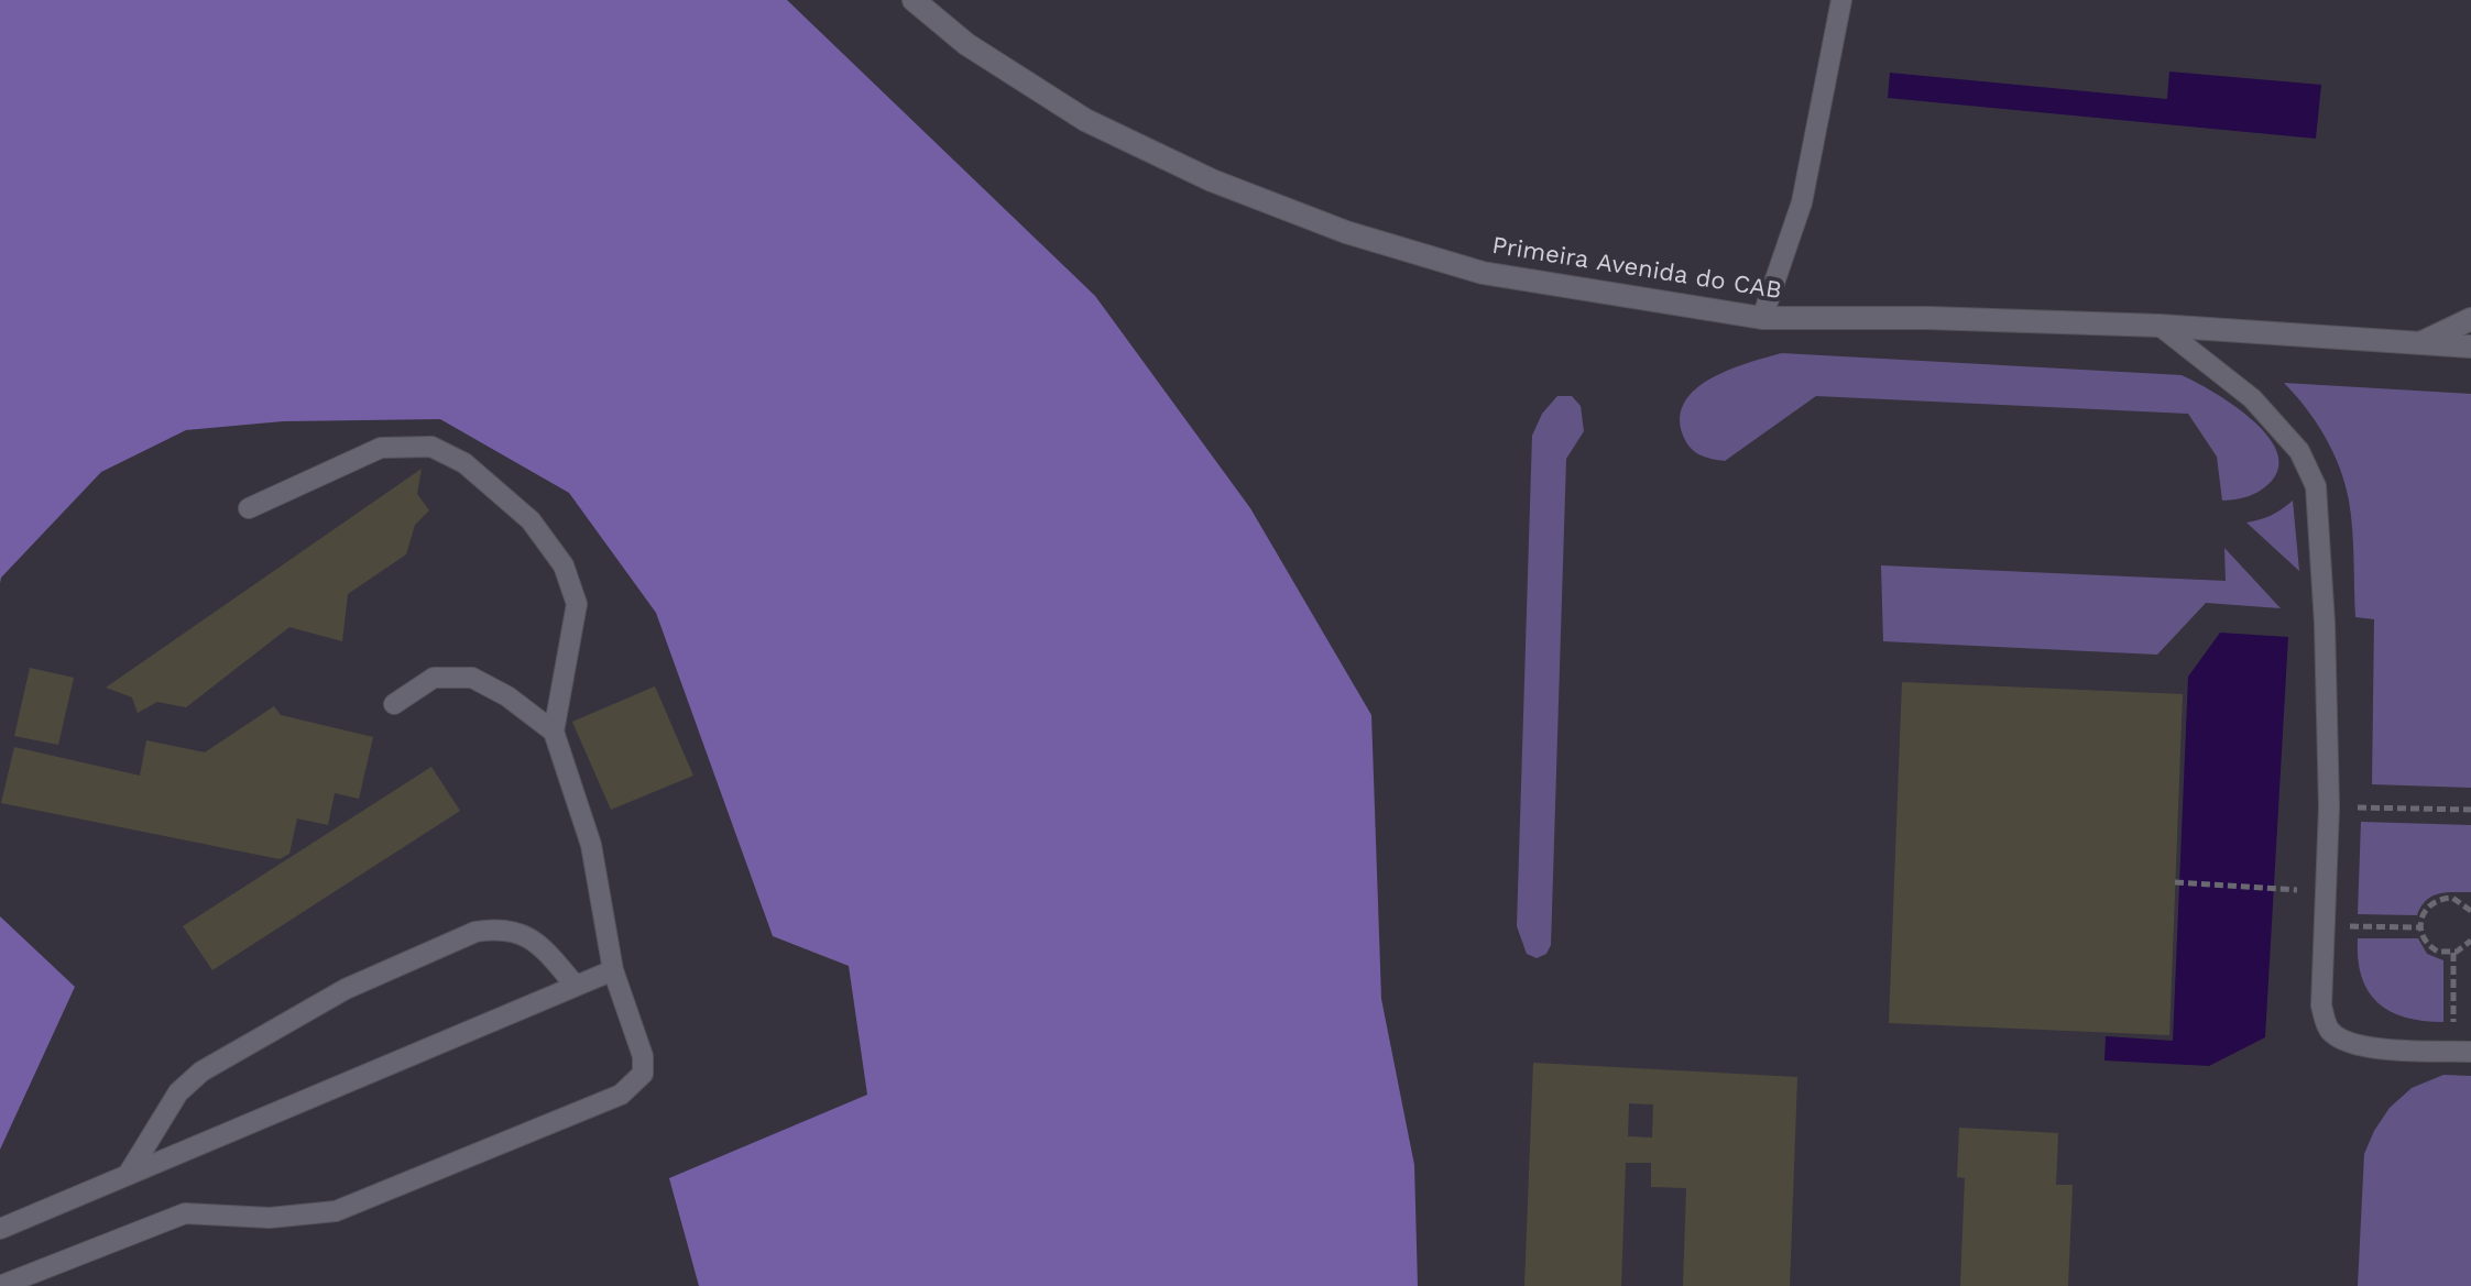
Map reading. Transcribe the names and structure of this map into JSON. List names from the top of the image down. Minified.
{"streets":{"main road":["Primeira Avenida do CAB"]}}
